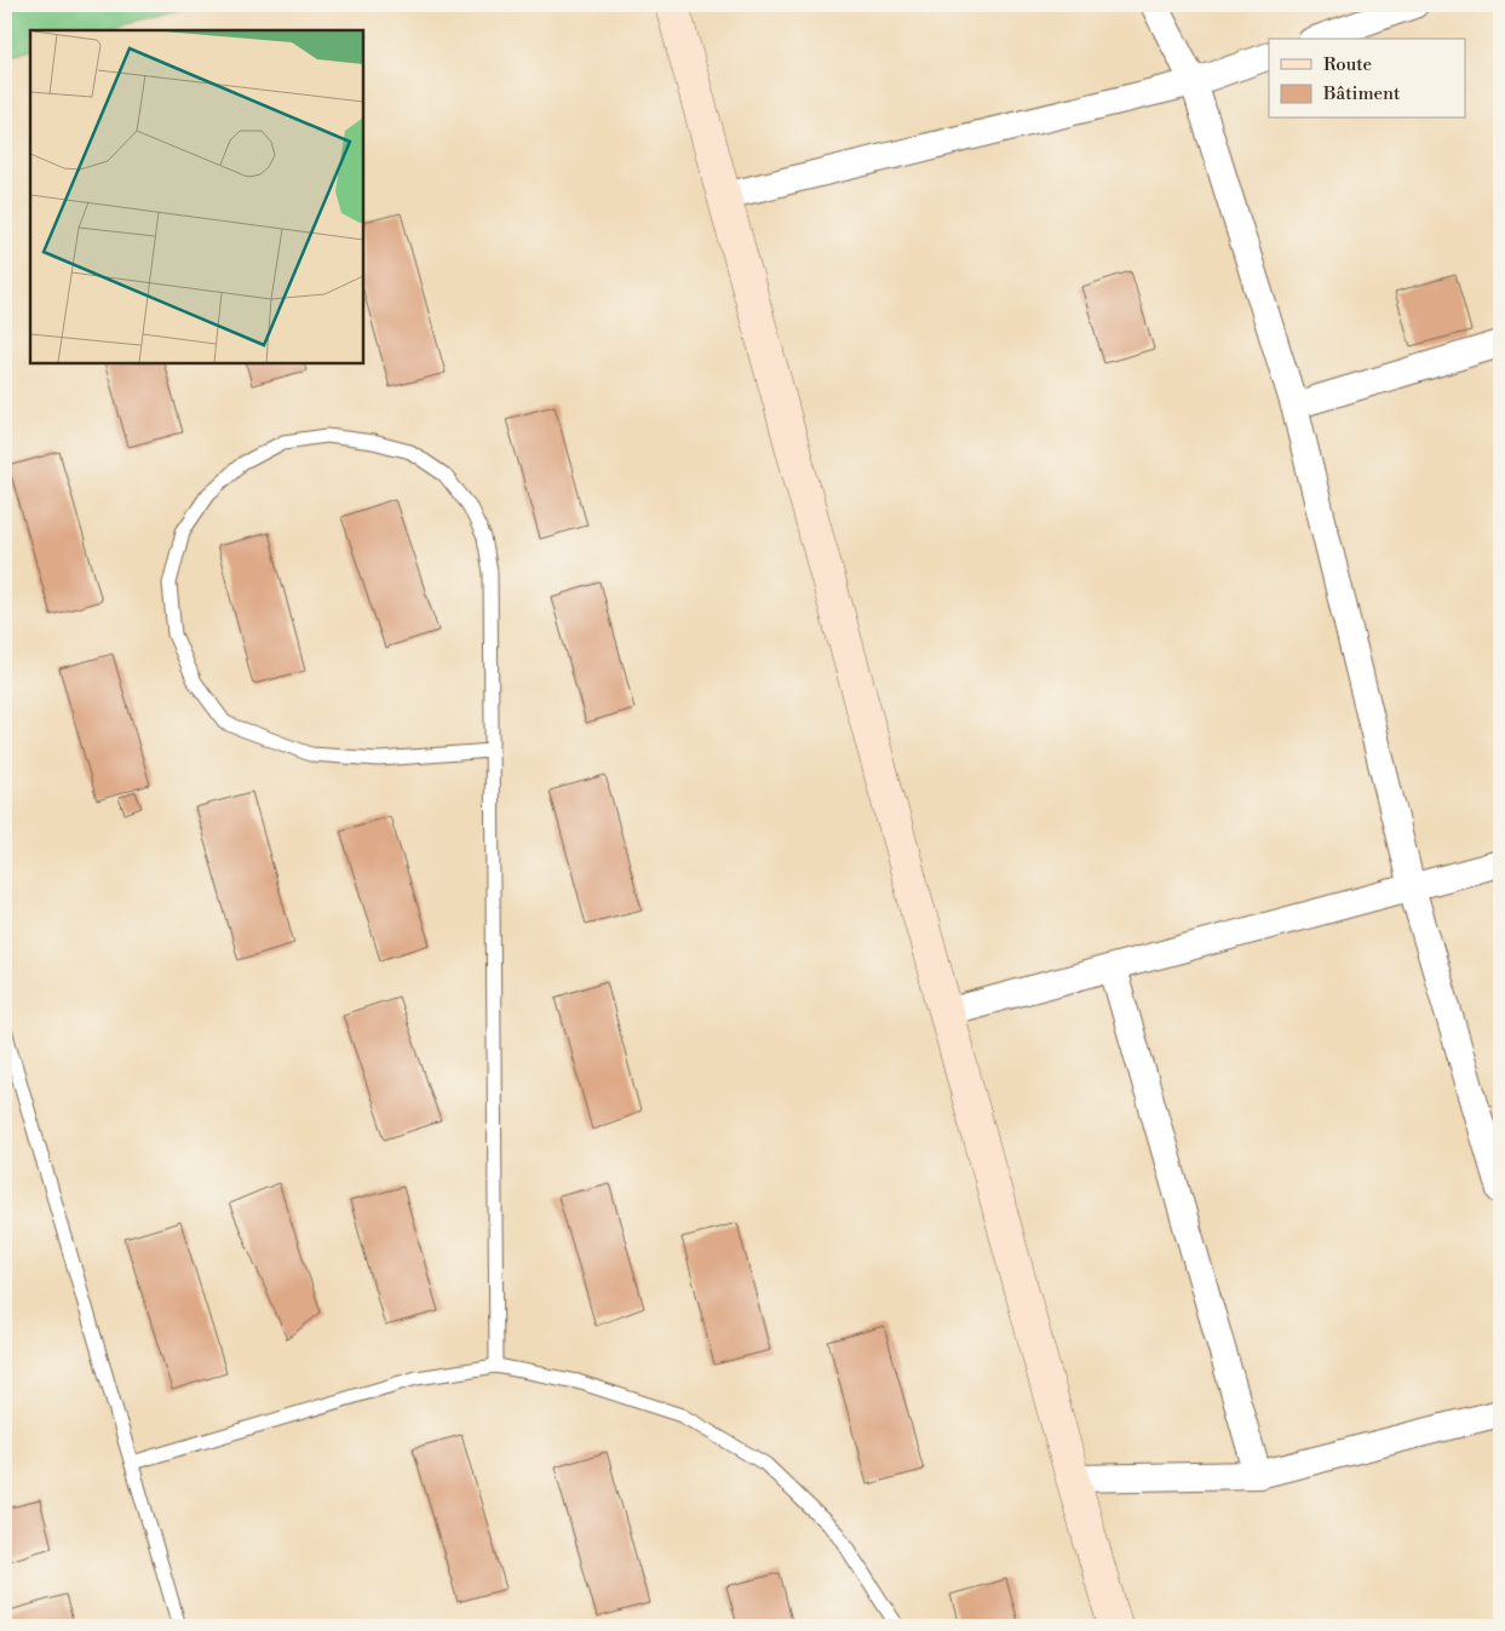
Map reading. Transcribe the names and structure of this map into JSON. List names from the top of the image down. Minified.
{"legend":["Route","Bâtiment"]}
